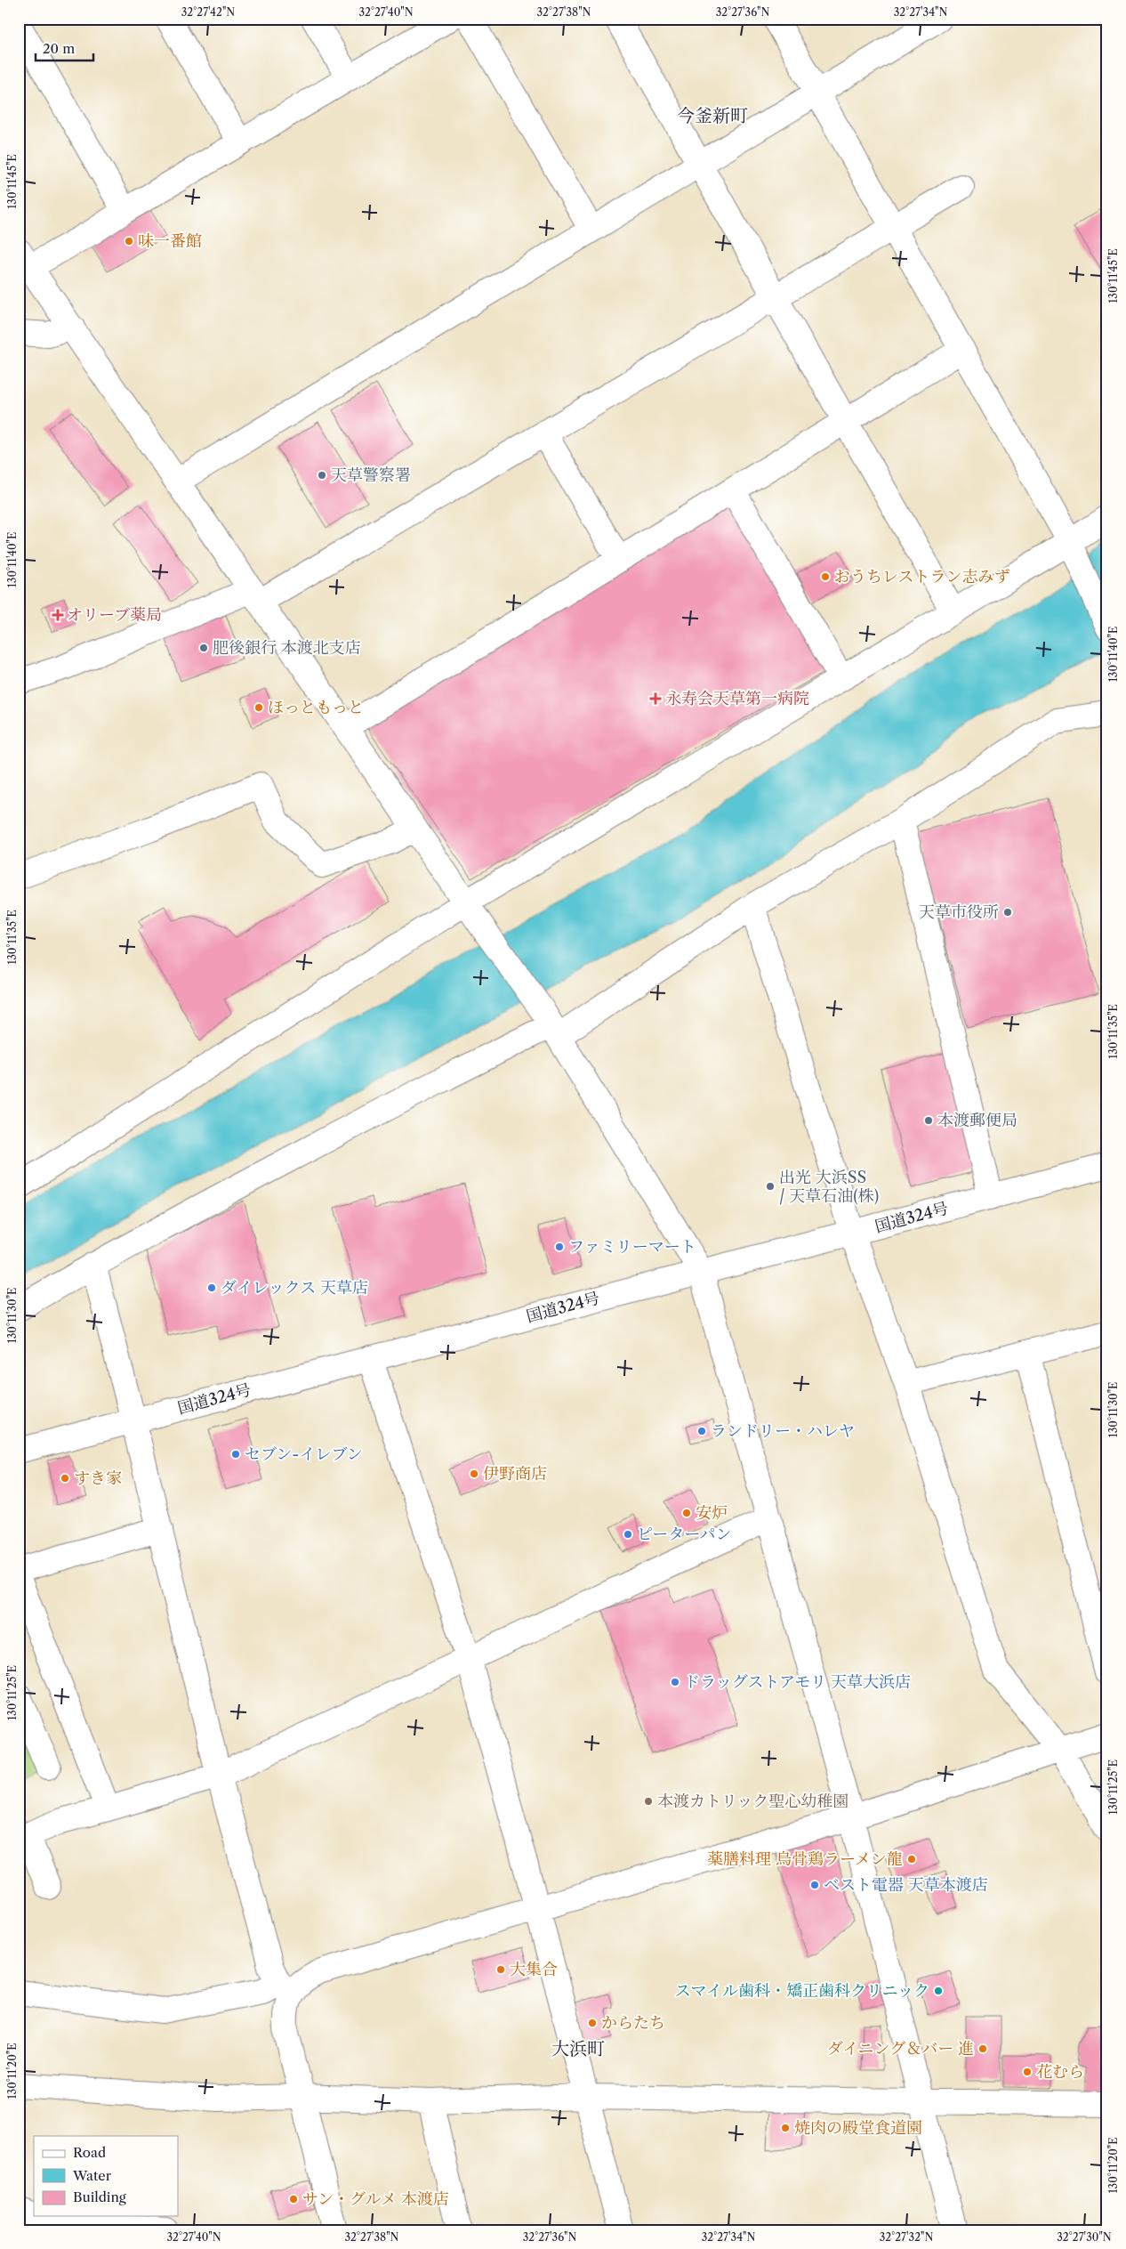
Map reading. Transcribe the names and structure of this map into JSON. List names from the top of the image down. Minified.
{"streets":{"main road":["国道324号"]},"districts":["今釜新町","大浜町"],"places":{"other":["味一番館","天草警察署","おうちレストラン志みず","肥後銀行 本渡北支店","ほっともっと","天草市役所","本渡郵便局","出光 大浜SS / 天草石油(株)","ファミリーマート","ダイレックス 天草店","ランドリー・ハレヤ","セブン-イレブン","伊野商店","すき家","安炉","ピーターパン","ドラッグストアモリ 天草大浜店","本渡カトリック聖心幼稚園","薬膳料理 烏骨鶏ラーメン龍","ベスト電器 天草本渡店","大集合","スマイル歯科・矯正歯科クリニック","からたち","ダイニング＆バー 進","花むら","焼肉の殿堂食道園","サン・グルメ 本渡店"],"health":["オリーブ薬局","永寿会天草第一病院"]},"legend":["Road","Water","Building"],"scale_bar":"20 m","coordinates":["32°27'42\"N","32°27'40\"N","32°27'38\"N","32°27'36\"N","32°27'34\"N","130°11'45\"E","130°11'40\"E","130°11'35\"E","130°11'30\"E","130°11'25\"E","130°11'20\"E","32°27'32\"N","32°27'30\"N"]}
